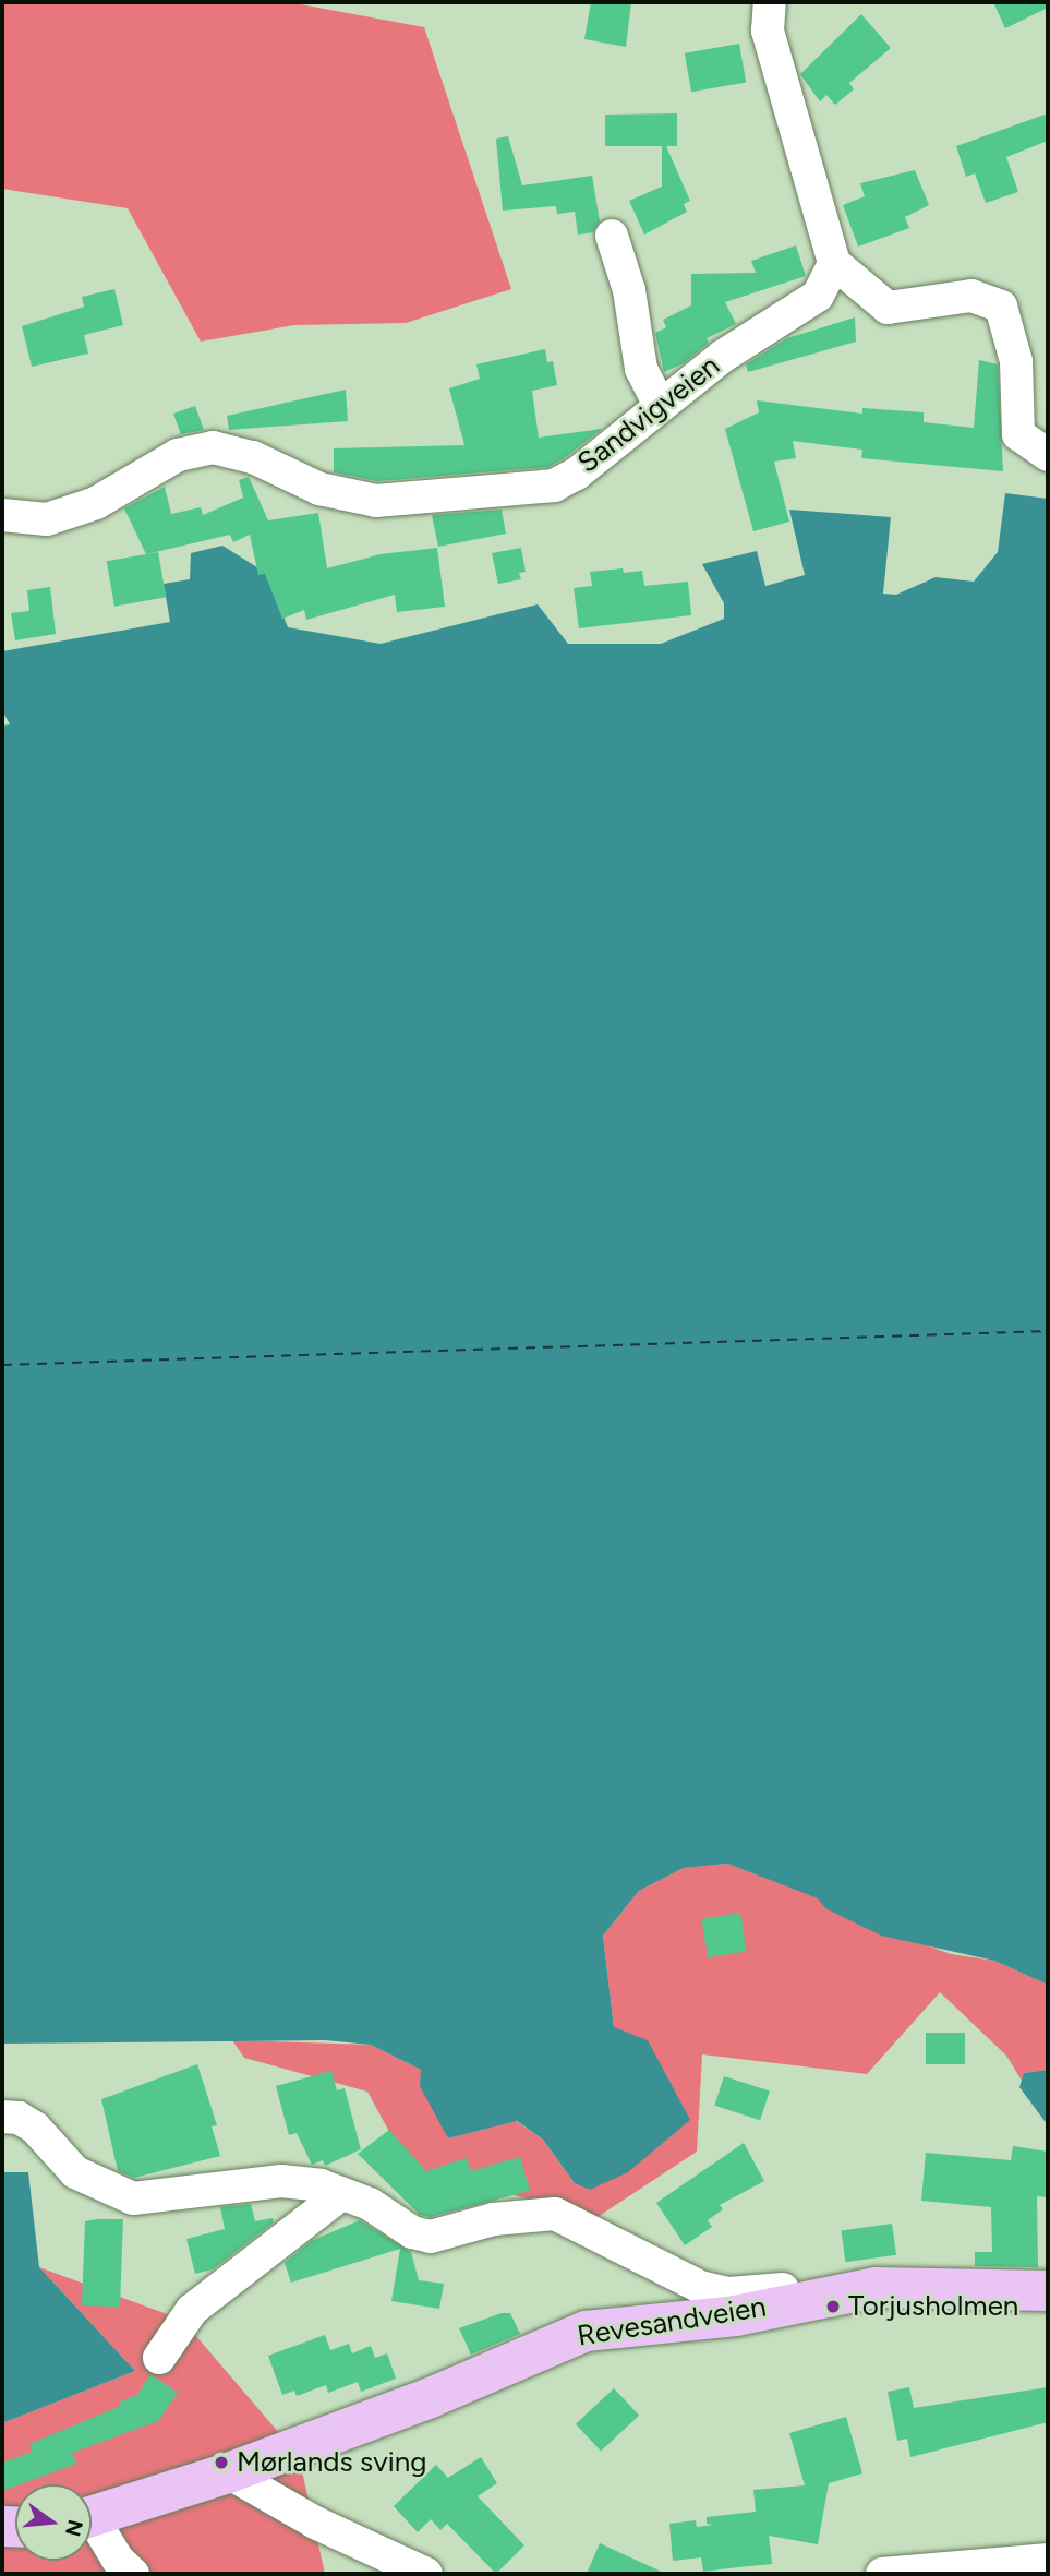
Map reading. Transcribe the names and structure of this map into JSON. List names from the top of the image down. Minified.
{"streets":{"main road":["Revesandveien"],"street":["Sandvigveien"]},"places":["Torjusholmen","Mørlands sving"],"north":"right"}
